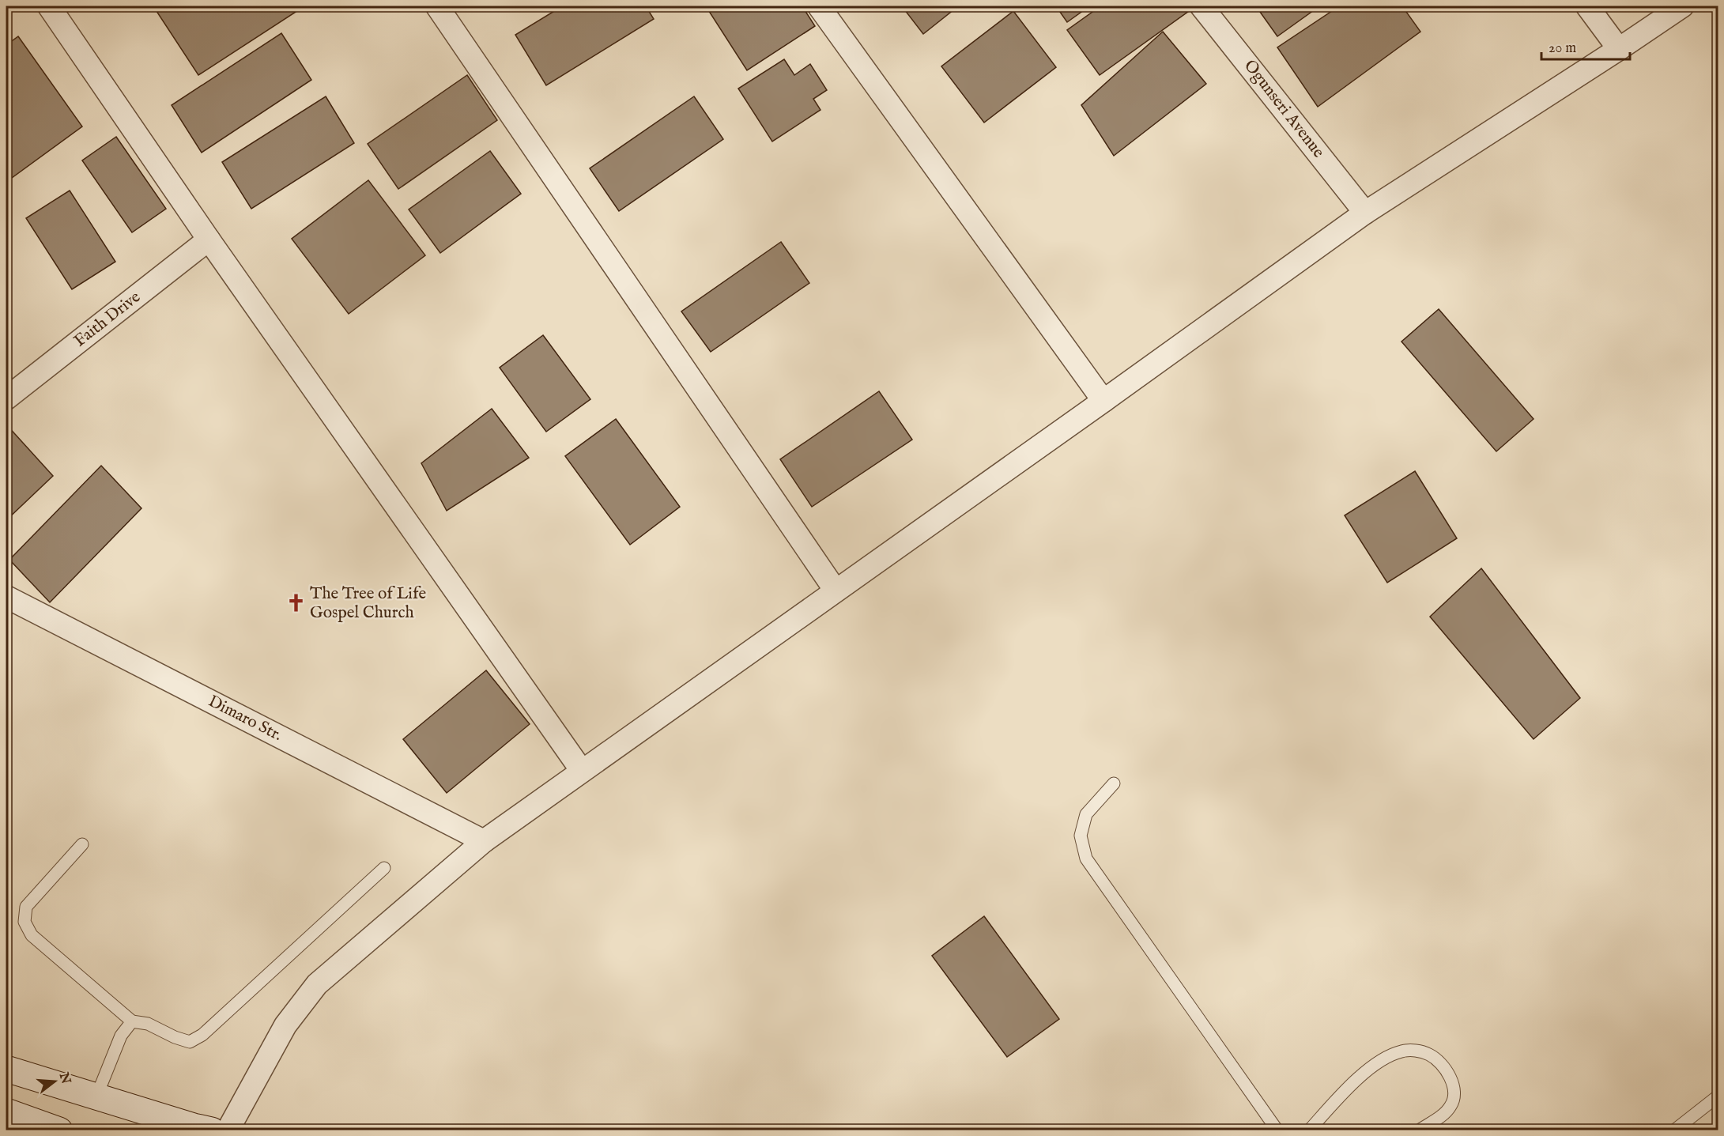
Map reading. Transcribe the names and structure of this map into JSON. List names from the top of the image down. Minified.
{"streets":{"street":["Ogunseri Avenue","Faith Drive","Dimaro Str."]},"places":{"church":["The Tree of Life Gospel Church"]},"scale_bar":"20 m","north":"right"}
